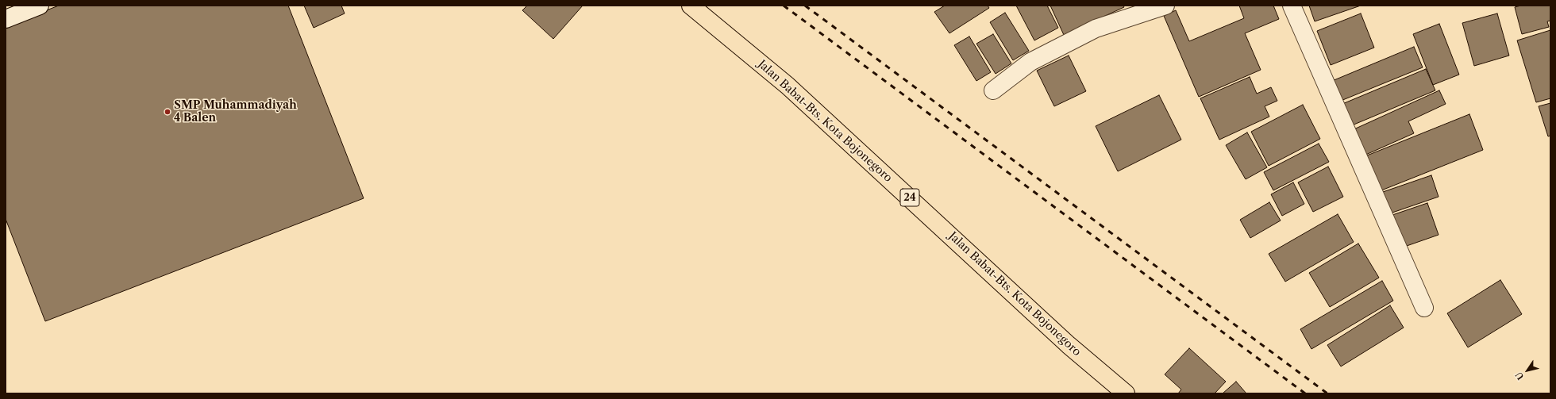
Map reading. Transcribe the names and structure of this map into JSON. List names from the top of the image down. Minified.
{"streets":{"highway":["Jalan Babat-Bts. Kota Bojonegoro","24"]},"places":["SMP Muhammadiyah 4 Balen"],"north":"bottom left"}
